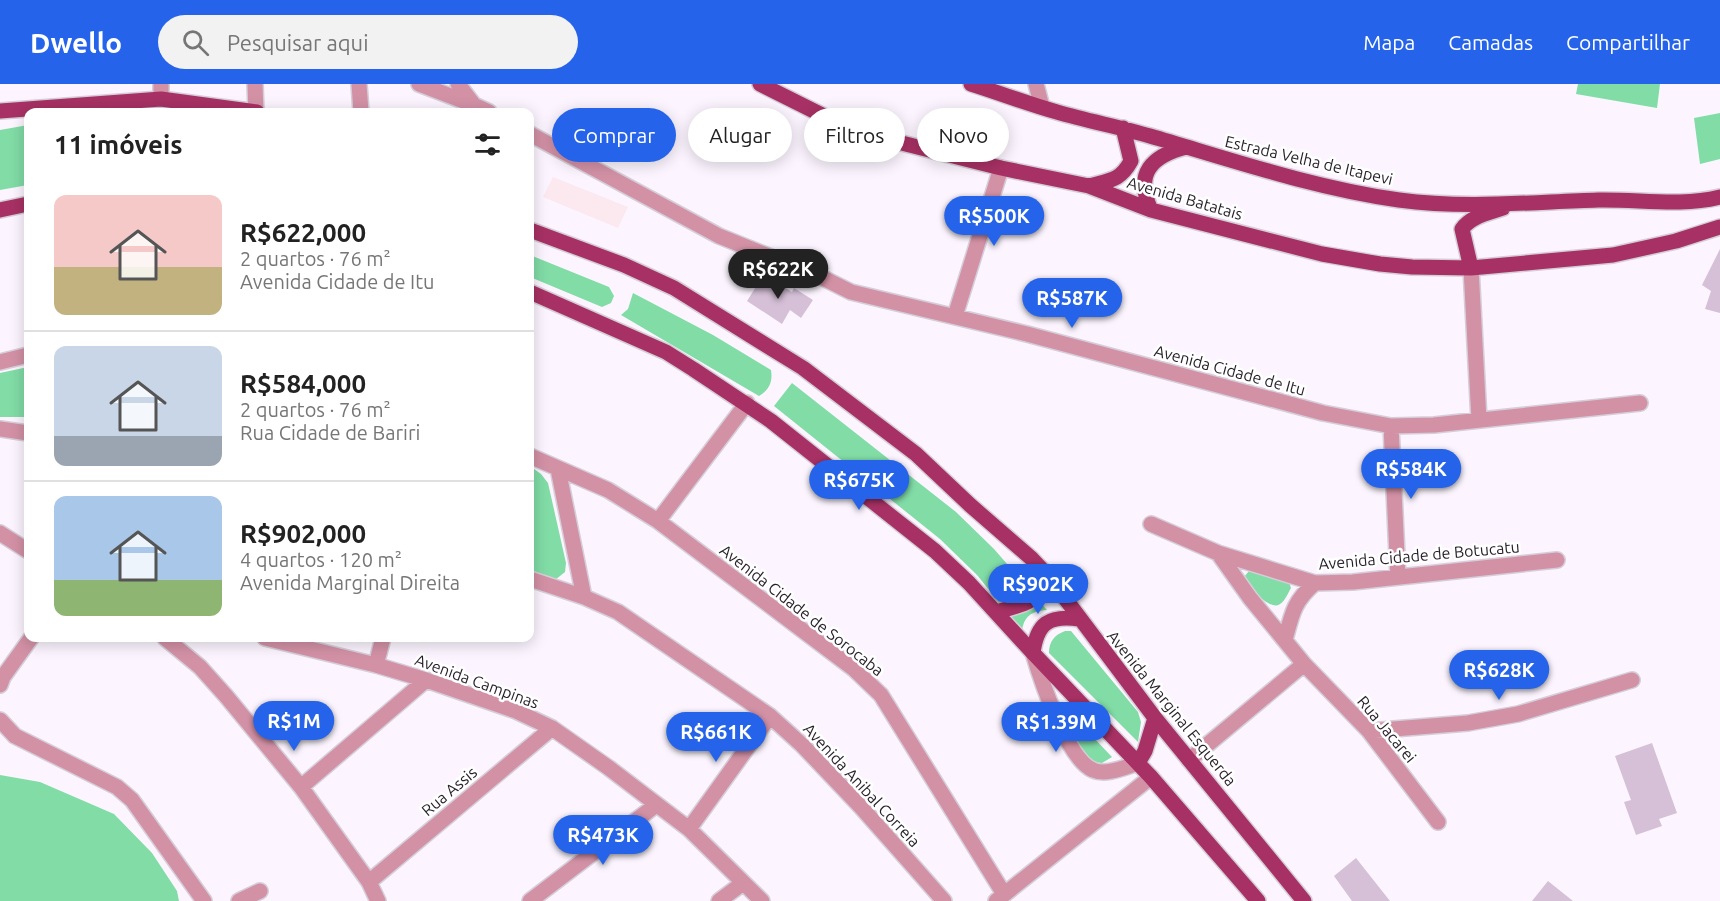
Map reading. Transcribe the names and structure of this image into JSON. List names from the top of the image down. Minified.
{"streets":{"main road":["Estrada Velha de Itapevi","Avenida Batatais","Avenida Marginal Esquerda"],"street":["Avenida Cidade de Itu","Avenida Cidade de Botucatu","Avenida Cidade de Sorocaba","Avenida Campinas","Rua Jacarei","Avenida Anibal Correia","Rua Assis"]},"crossings":[["Avenida Cidade de Botucatu","Rua Jacarei"],["Avenida Campinas","Rua Assis"]],"page":{"header":"Dwello","search":"Pesquisar aqui","nav":["Mapa","Camadas","Compartilhar"],"chip":["Comprar","Alugar","Filtros","Novo"],"heading":"11 imóveis","list":[{"name":"R$622,000","note":"2 quartos · 76 m² · Avenida Cidade de Itu"},{"name":"R$584,000","note":"2 quartos · 76 m² · Rua Cidade de Bariri"},{"name":"R$902,000","note":"4 quartos · 120 m² · Avenida Marginal Direita"}],"price":["R$500K","R$622K","R$587K","R$584K","R$675K","R$902K","R$628K","R$1M","R$1.39M","R$661K","R$473K"]}}
